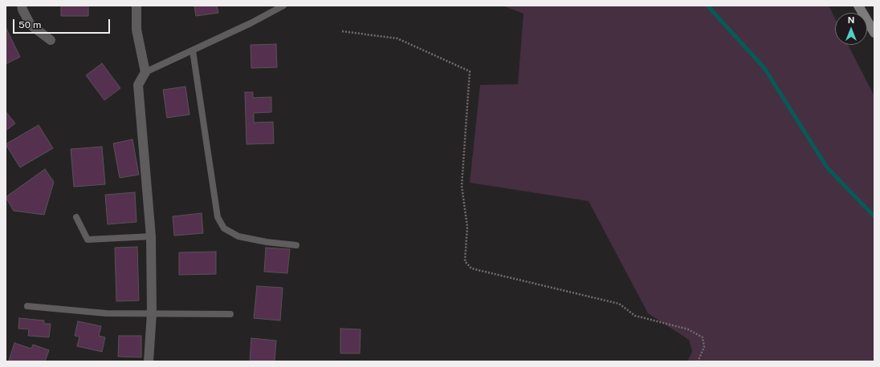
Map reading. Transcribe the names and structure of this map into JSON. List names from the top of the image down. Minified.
{"scale_bar":"50 m","north":"top"}
